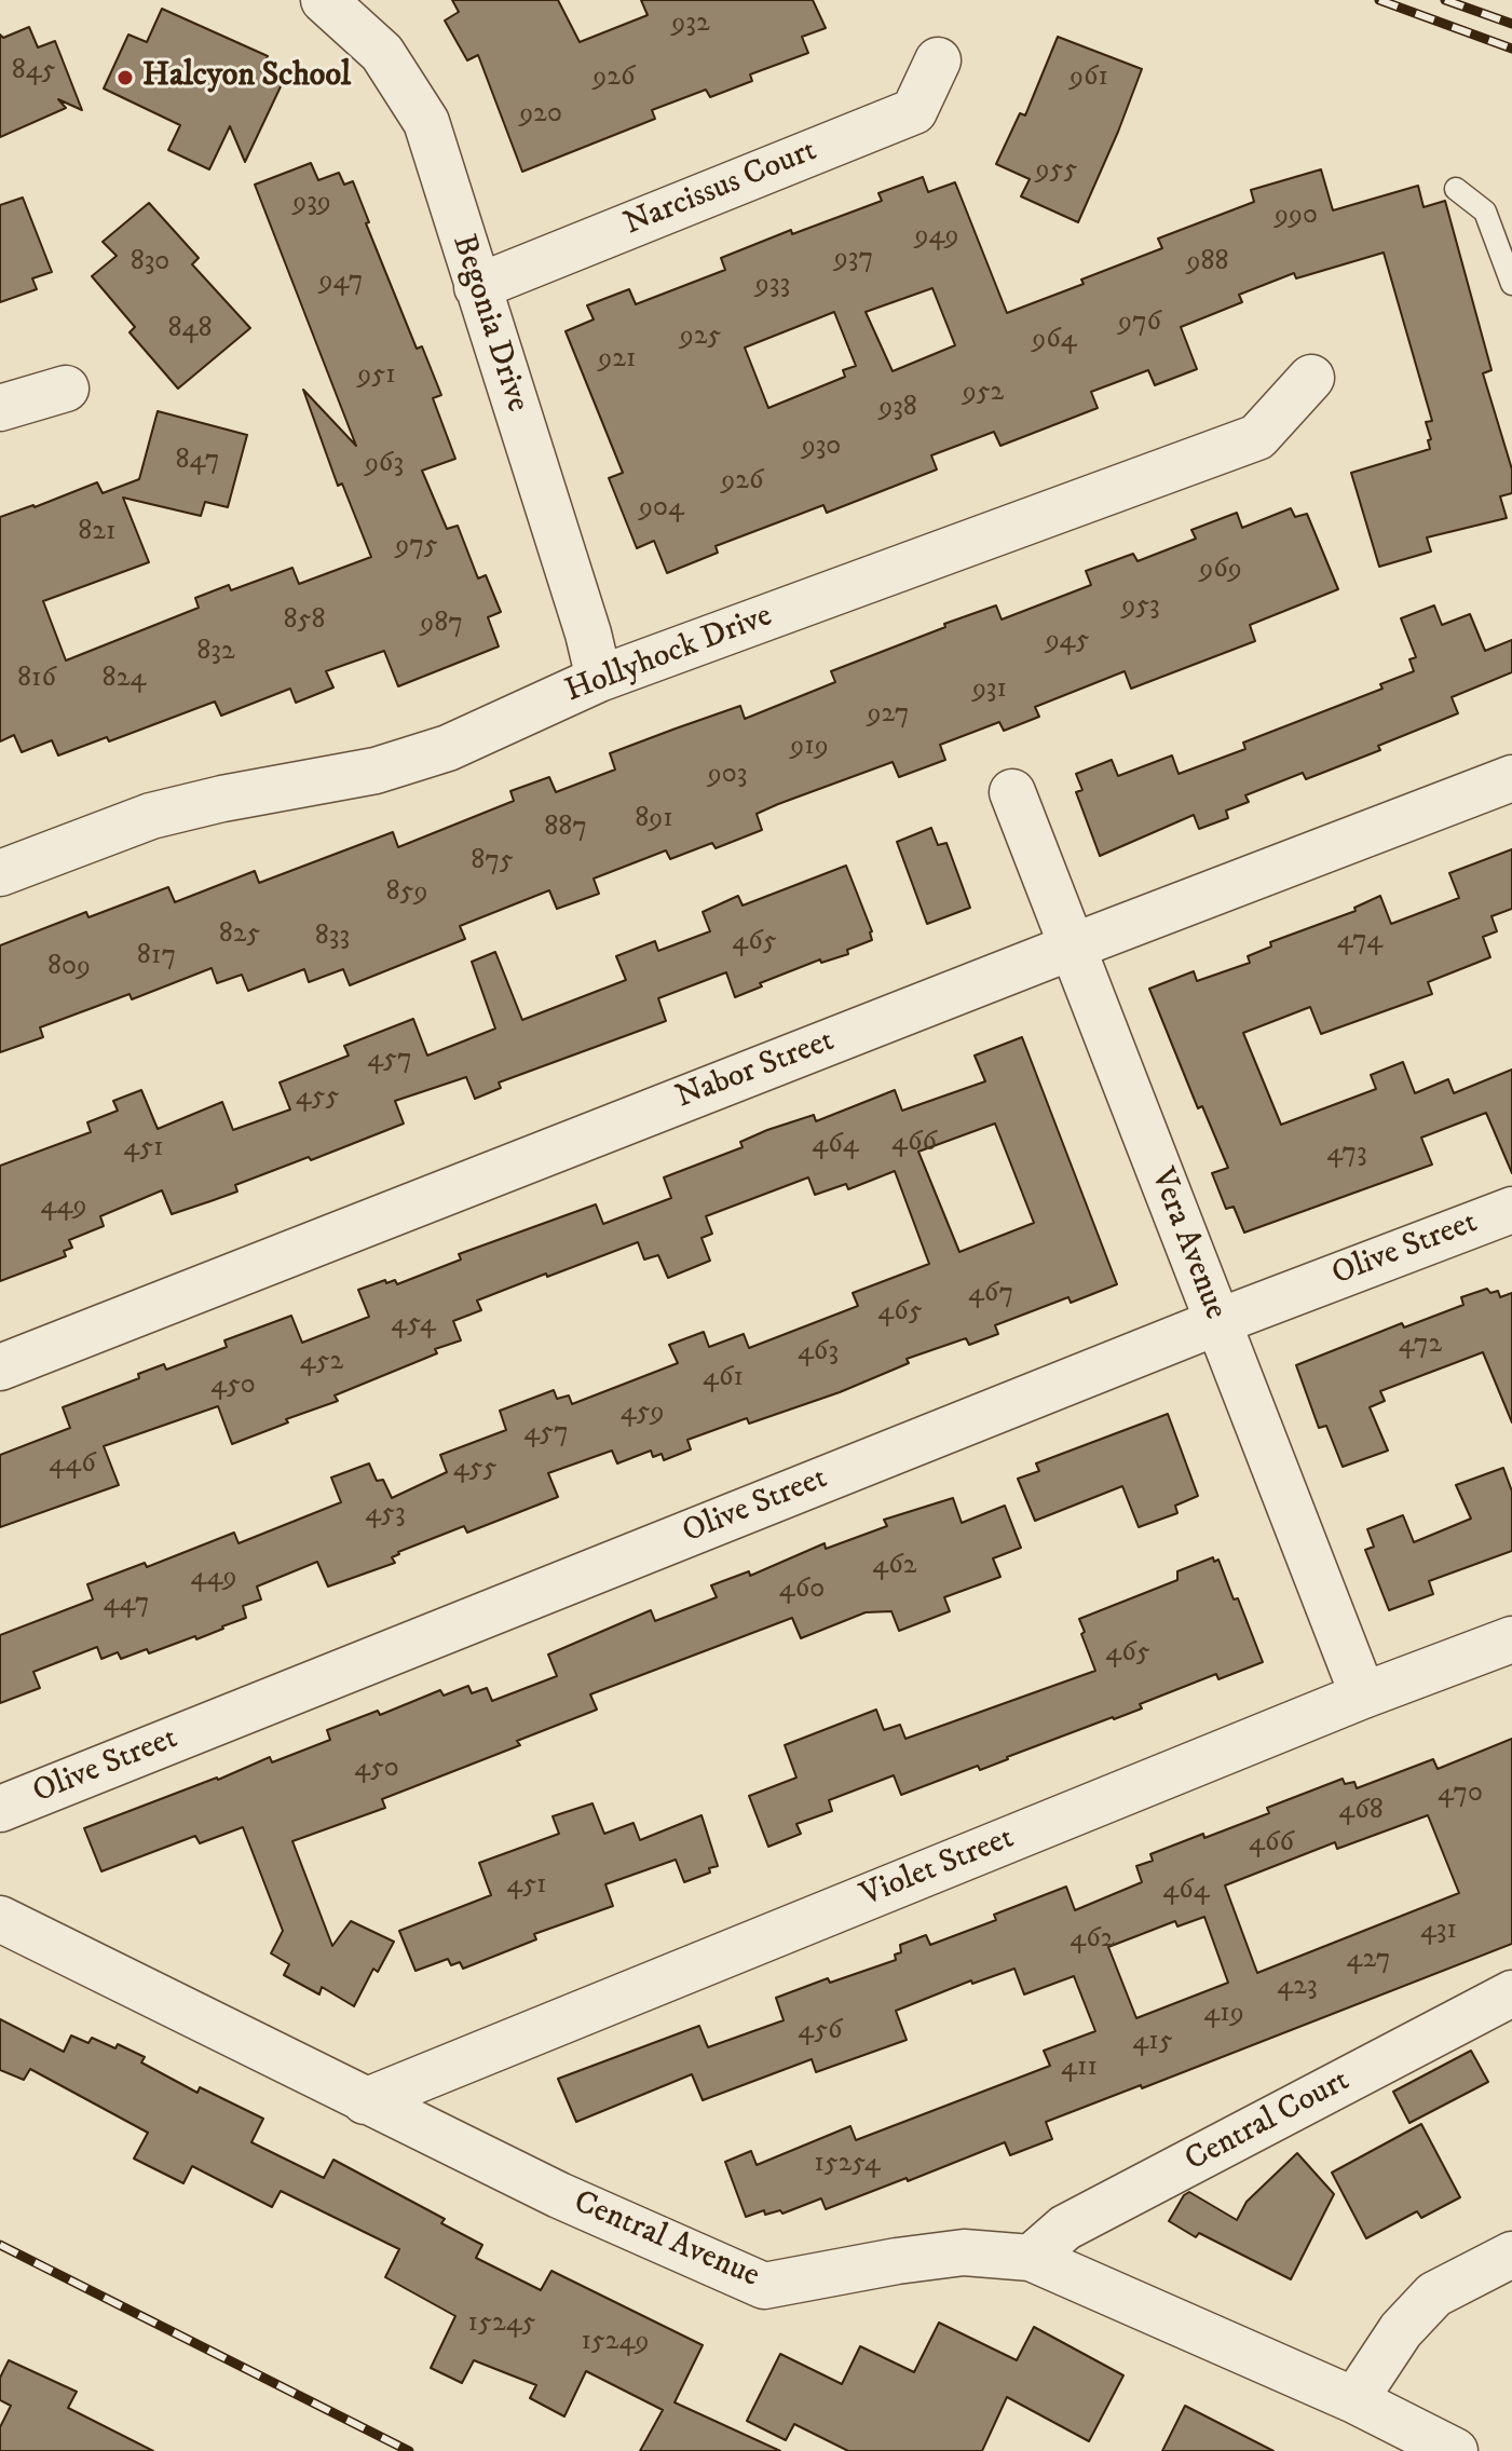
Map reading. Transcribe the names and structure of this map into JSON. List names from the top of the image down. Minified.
{"streets":{"street":["Narcissus Court","Begonia Drive","Hollyhock Drive","Nabor Street","Vera Avenue","Olive Street","Violet Street","Central Court","Central Avenue"]},"crossings":[["Narcissus Court","Begonia Drive"],["Begonia Drive","Hollyhock Drive"],["Nabor Street","Vera Avenue"],["Vera Avenue","Olive Street"],["Vera Avenue","Violet Street"],["Violet Street","Central Avenue"],["Central Court","Central Avenue"]],"places":["Halcyon School"],"house_numbers":["932","845","926","961","920","955","939","990","949","937","830","988","947","933","976","848","925","964","921","951","952","938","930","847","963","926","904","821","975","969","953","858","987","945","832","816","824","931","927","919","903","891","887","875","859","825","833","474","465","817","809","457","455","466","464","451","473","449","467","465","454","472","463","452","461","450","459","457","446","455","453","462","449","460","447","465","450","470","468","466","451","464","431","462","427","423","419","456","415","411","15254","15245","15249"]}
